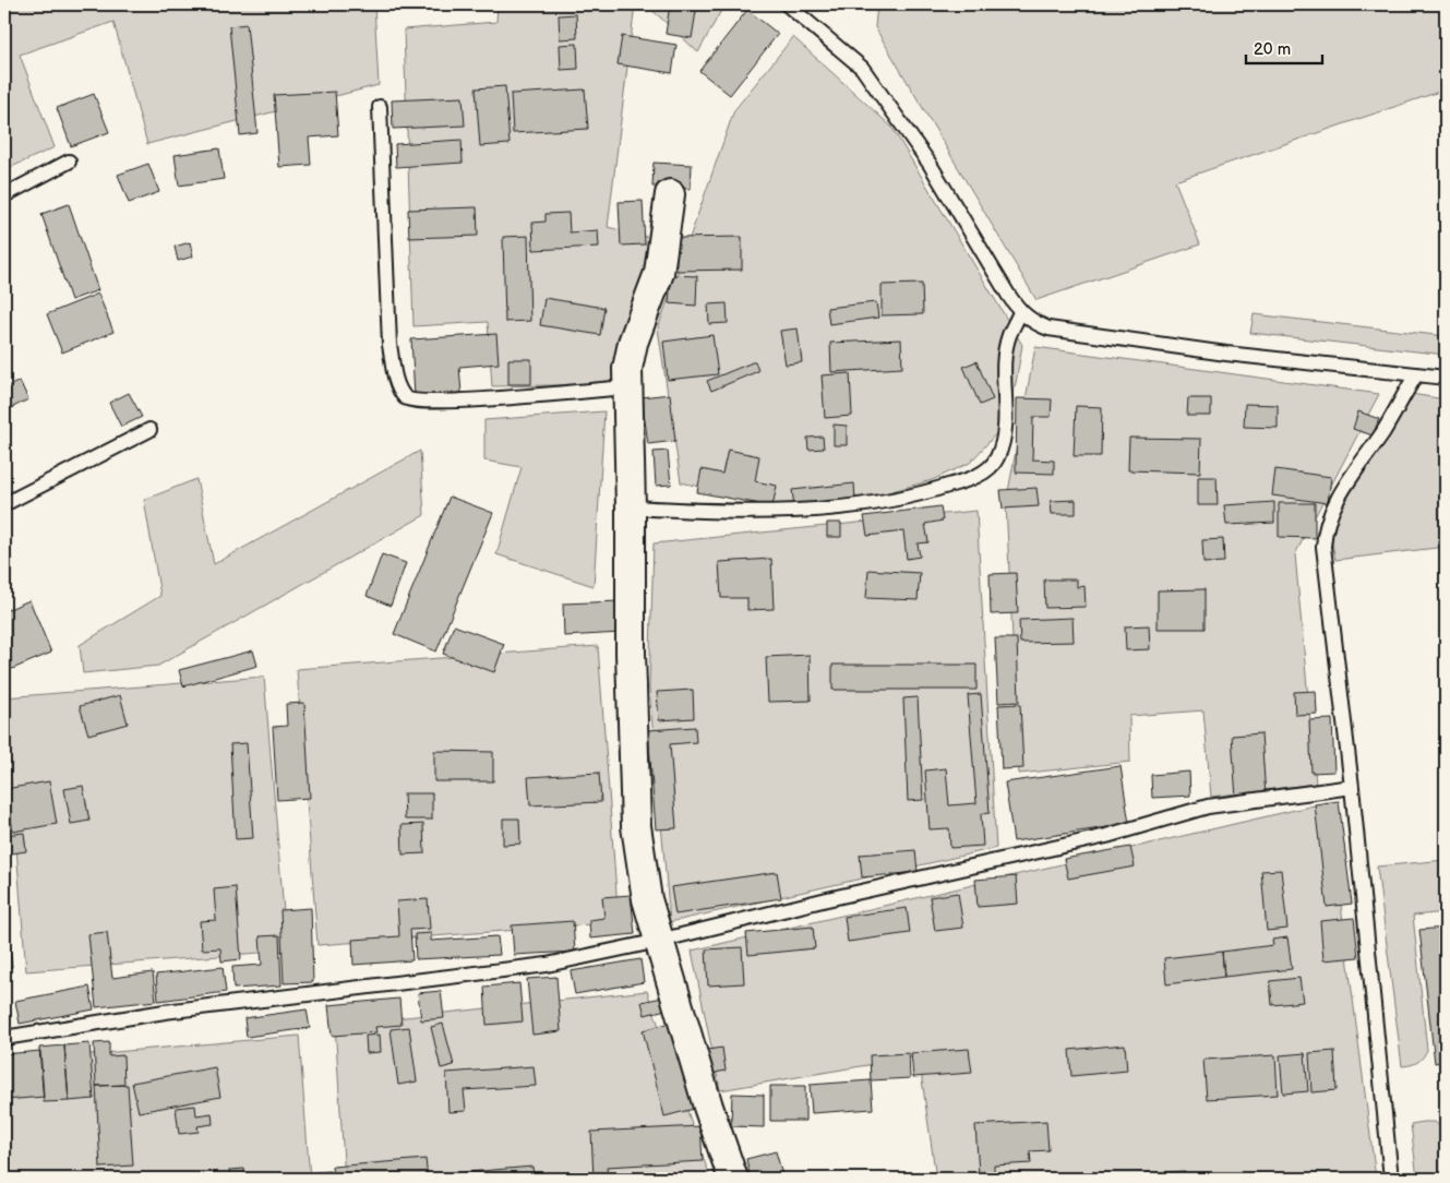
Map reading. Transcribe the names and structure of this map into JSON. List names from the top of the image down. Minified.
{"scale_bar":"20 m"}
